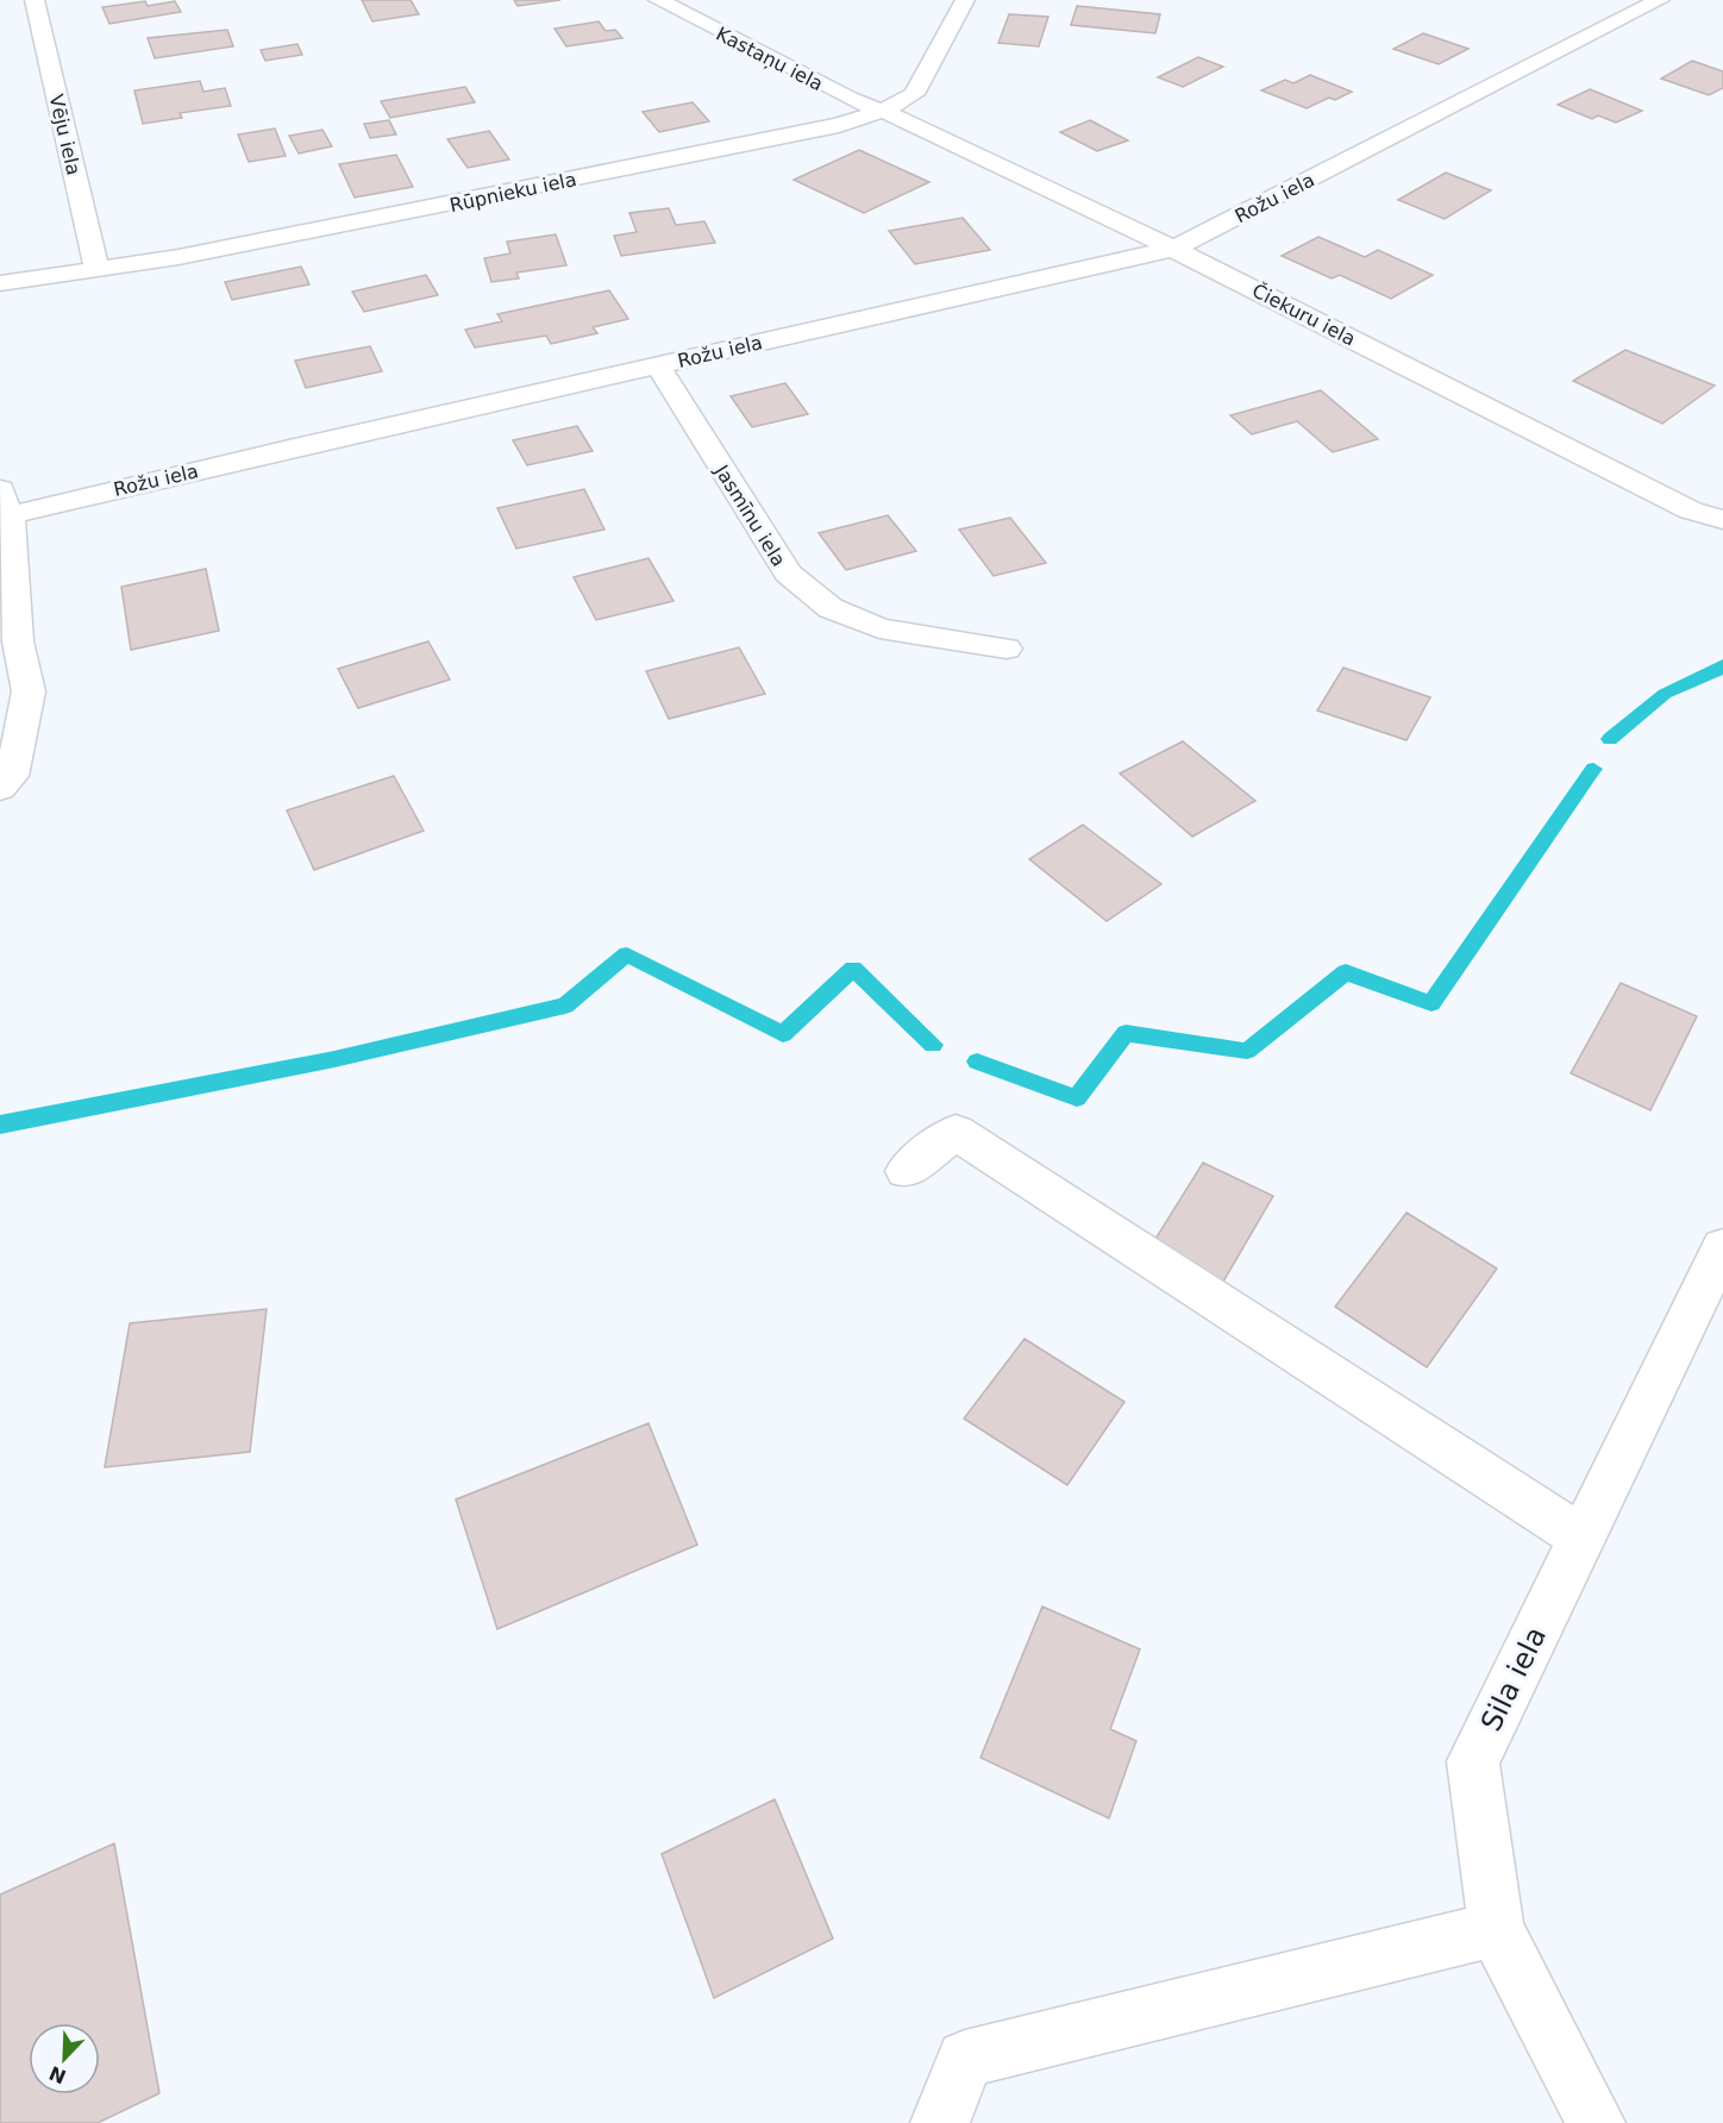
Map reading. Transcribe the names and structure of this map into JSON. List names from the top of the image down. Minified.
{"streets":{"street":["Kastaņu iela","Vēju iela","Rūpnieku iela","Rožu iela","Čiekuru iela","Jasmīnu iela","Sila iela"]},"crossings":[["Kastaņu iela","Rūpnieku iela"],["Kastaņu iela","Čiekuru iela"],["Vēju iela","Rūpnieku iela"],["Rūpnieku iela","Čiekuru iela"],["Rožu iela","Čiekuru iela"],["Rožu iela","Jasmīnu iela"]],"north":"bottom left"}
